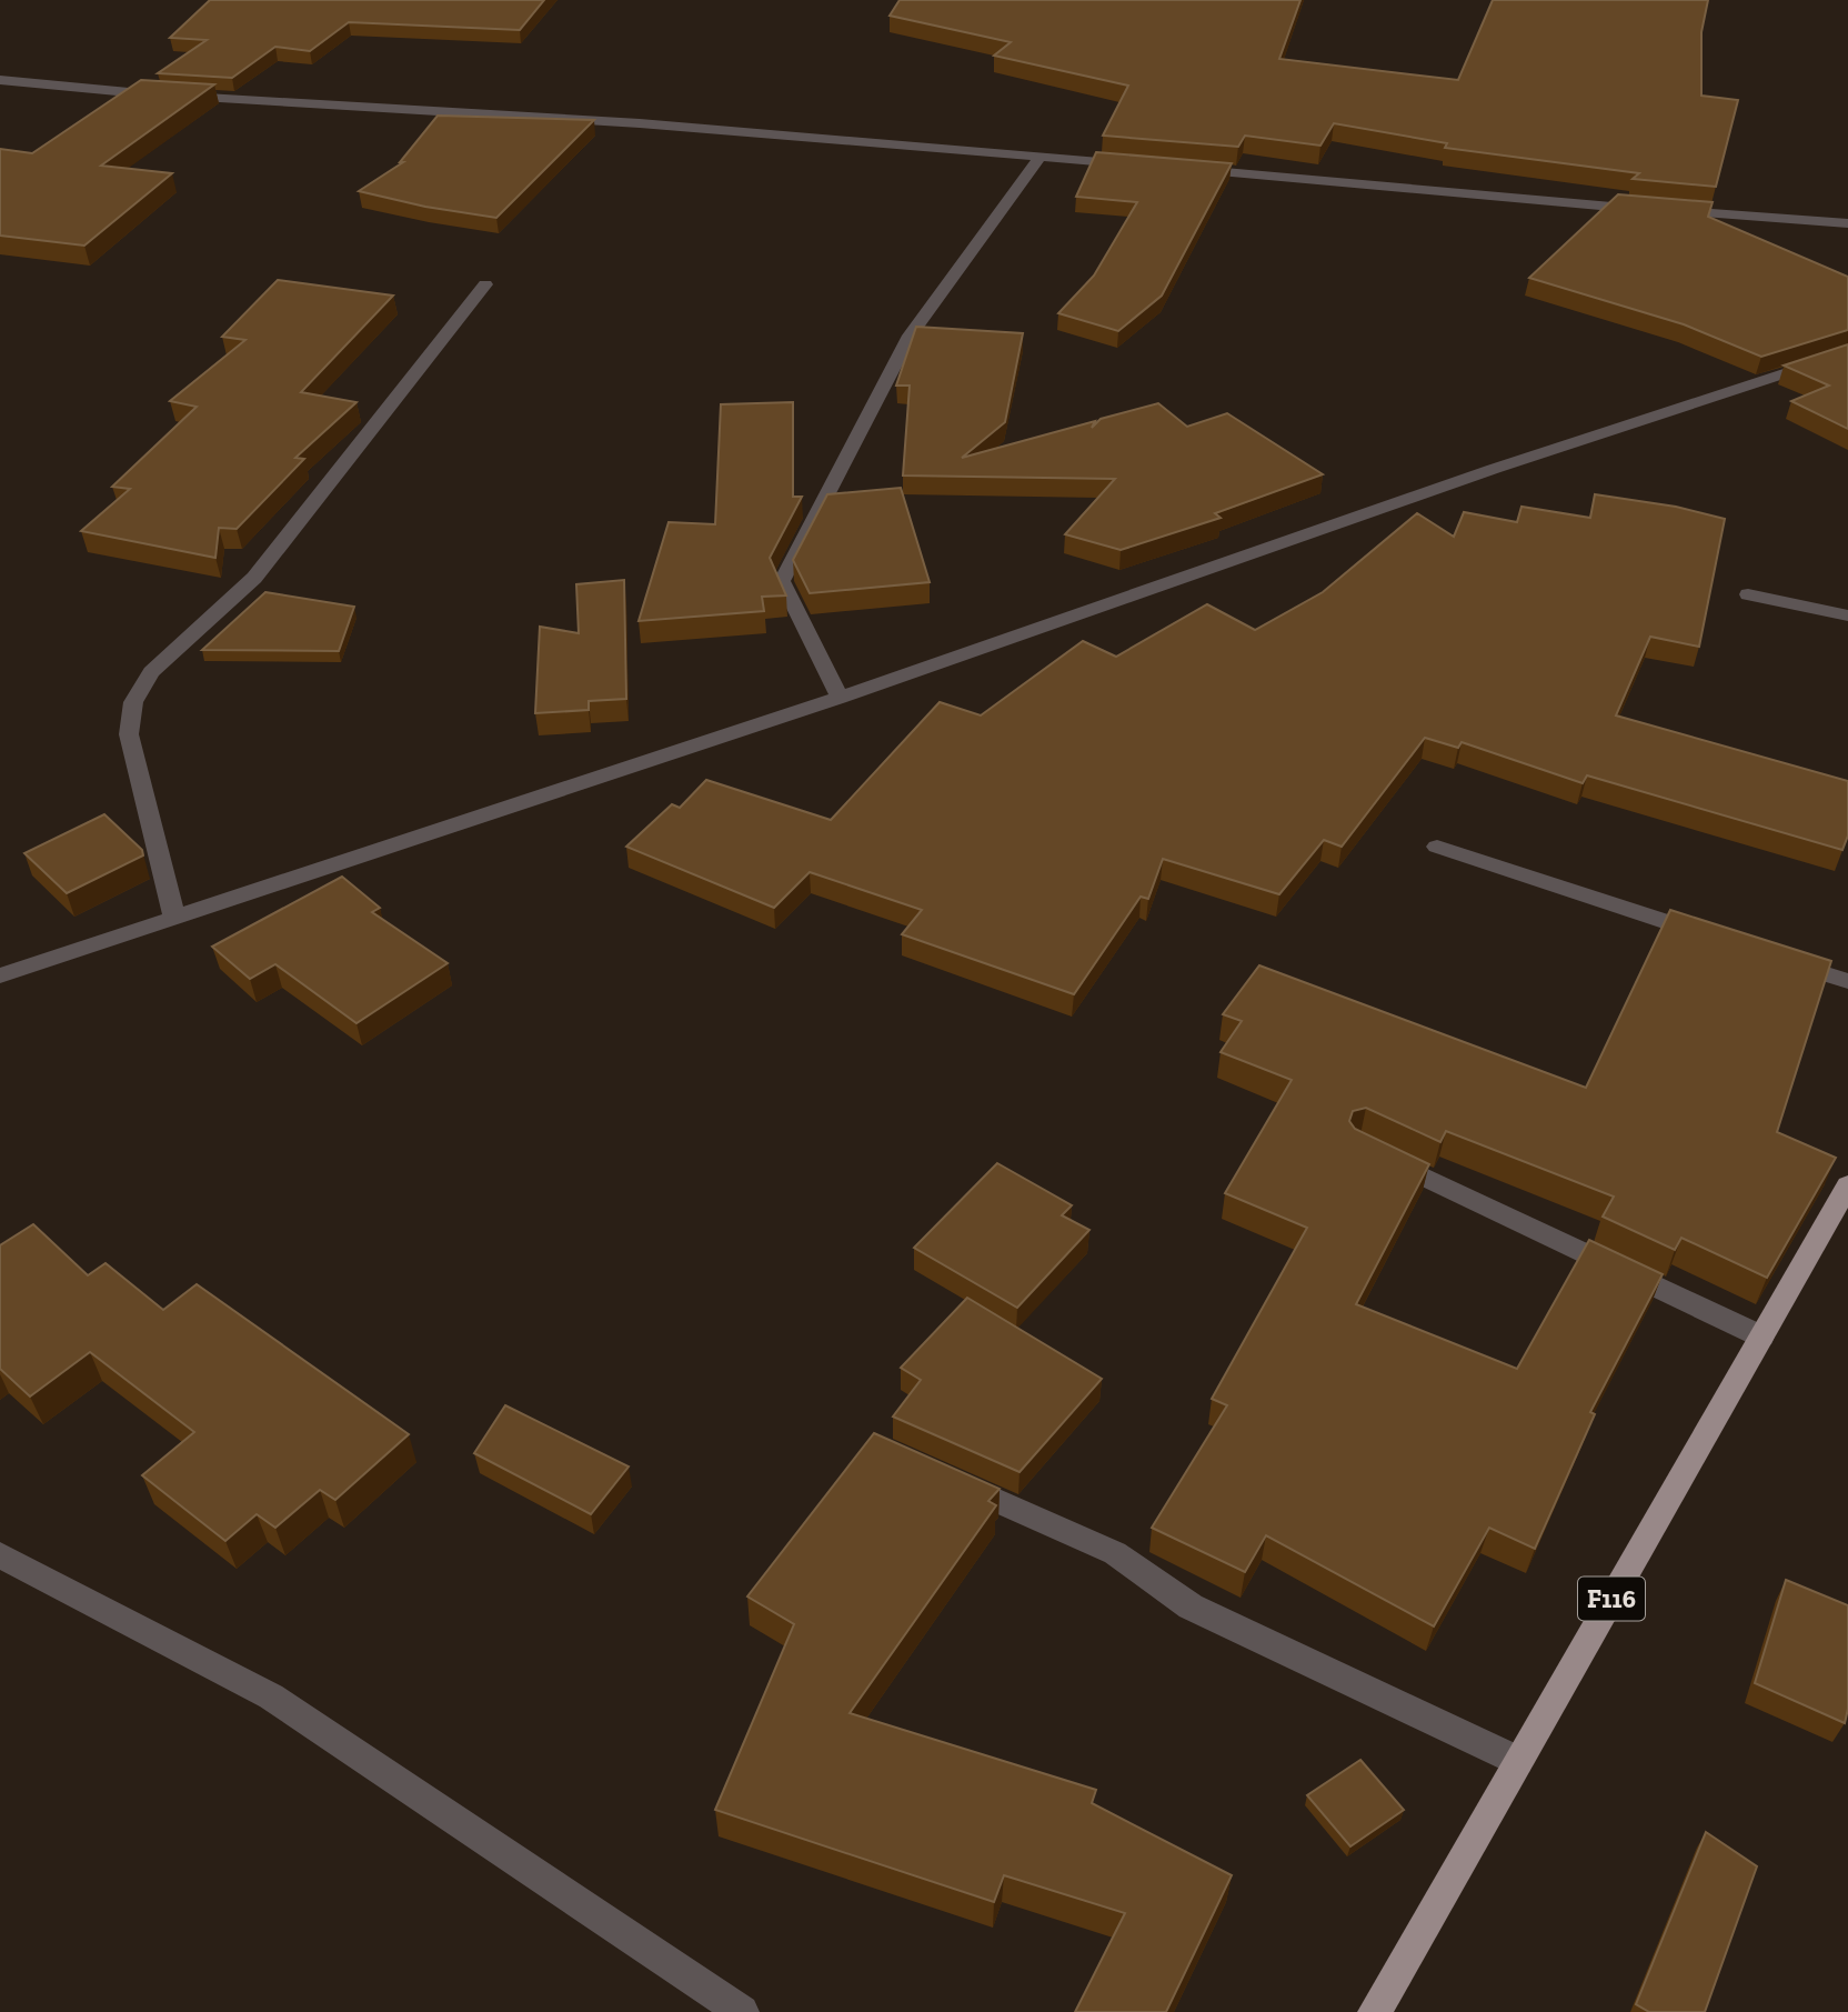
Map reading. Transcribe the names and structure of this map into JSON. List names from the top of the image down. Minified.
{"streets":{"main road":["F116"]}}
